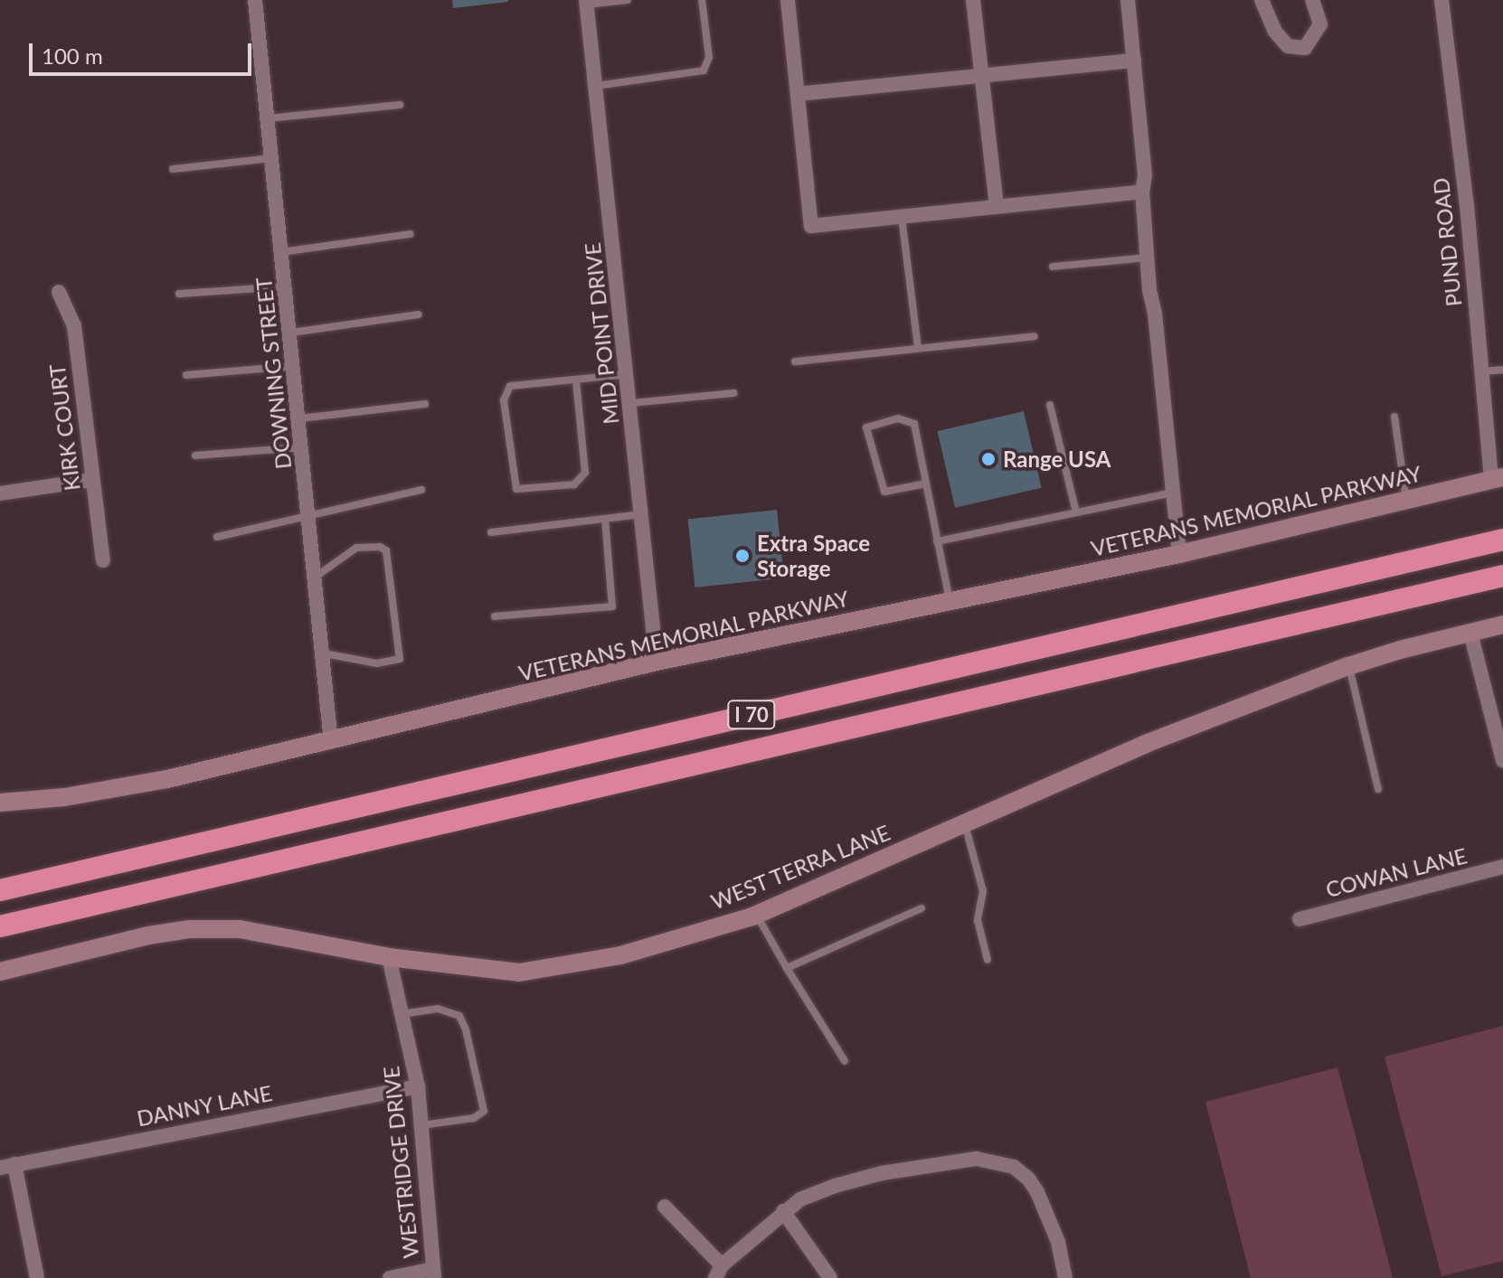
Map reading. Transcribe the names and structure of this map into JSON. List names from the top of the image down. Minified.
{"streets":{"highway":["I 70"],"street":["PUND ROAD","MID POINT DRIVE","DOWNING STREET","KIRK COURT","VETERANS MEMORIAL PARKWAY","WEST TERRA LANE","COWAN LANE","DANNY LANE","WESTRIDGE DRIVE"]},"crossings":[["PUND ROAD","VETERANS MEMORIAL PARKWAY"],["MID POINT DRIVE","VETERANS MEMORIAL PARKWAY"],["DOWNING STREET","VETERANS MEMORIAL PARKWAY"],["WEST TERRA LANE","WESTRIDGE DRIVE"],["DANNY LANE","WESTRIDGE DRIVE"]],"places":["Range USA","Extra Space Storage"],"scale_bar":"100 m"}
